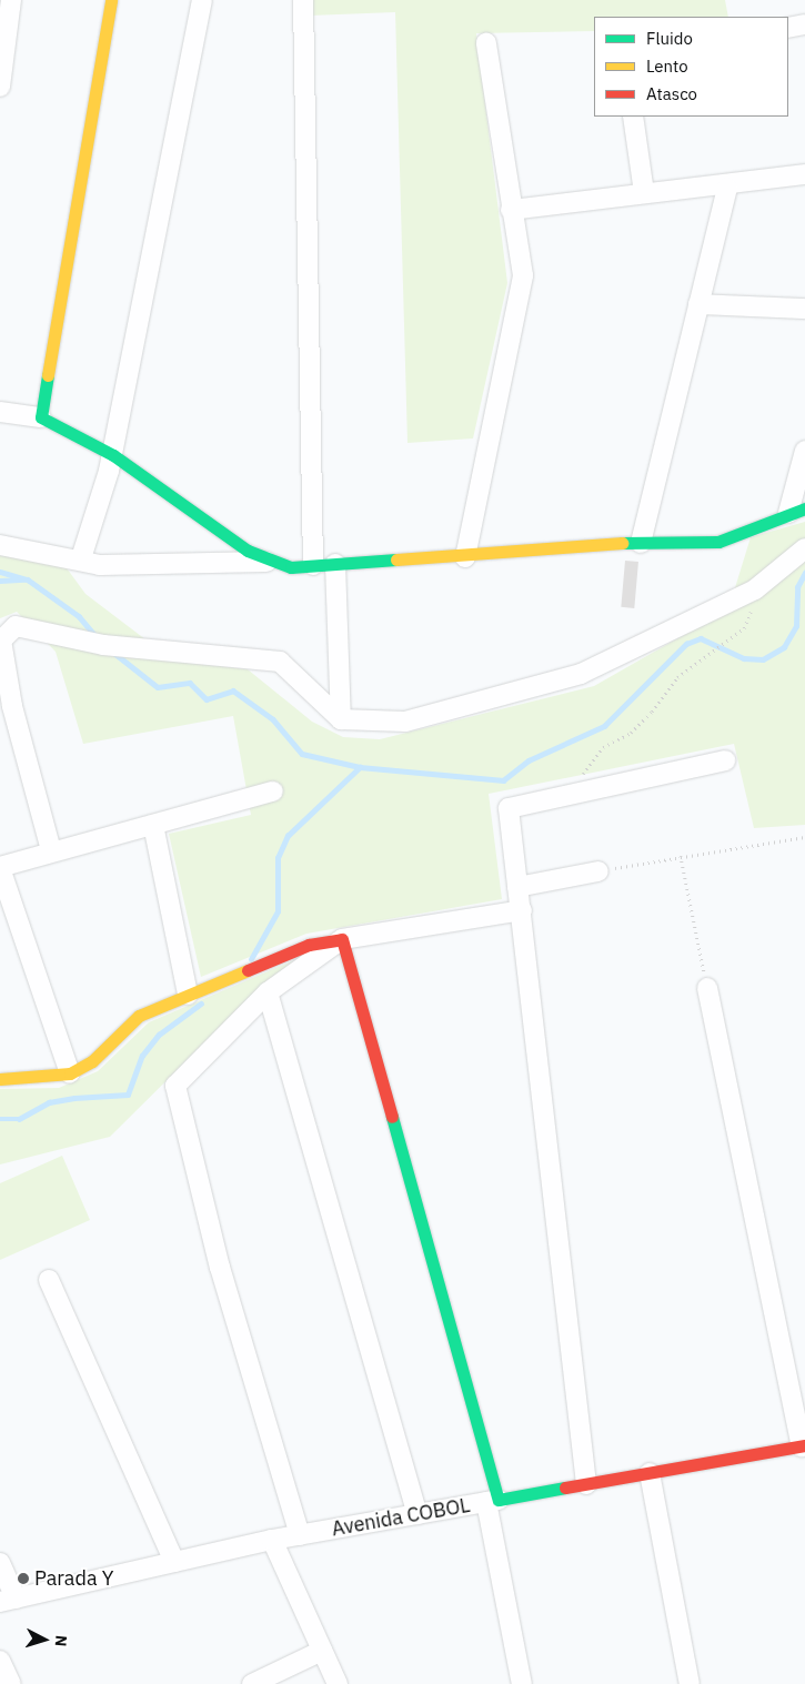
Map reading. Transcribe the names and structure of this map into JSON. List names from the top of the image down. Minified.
{"streets":{"street":["Avenida COBOL"]},"places":["Parada Y"],"legend":["Fluido","Lento","Atasco"],"north":"right"}
